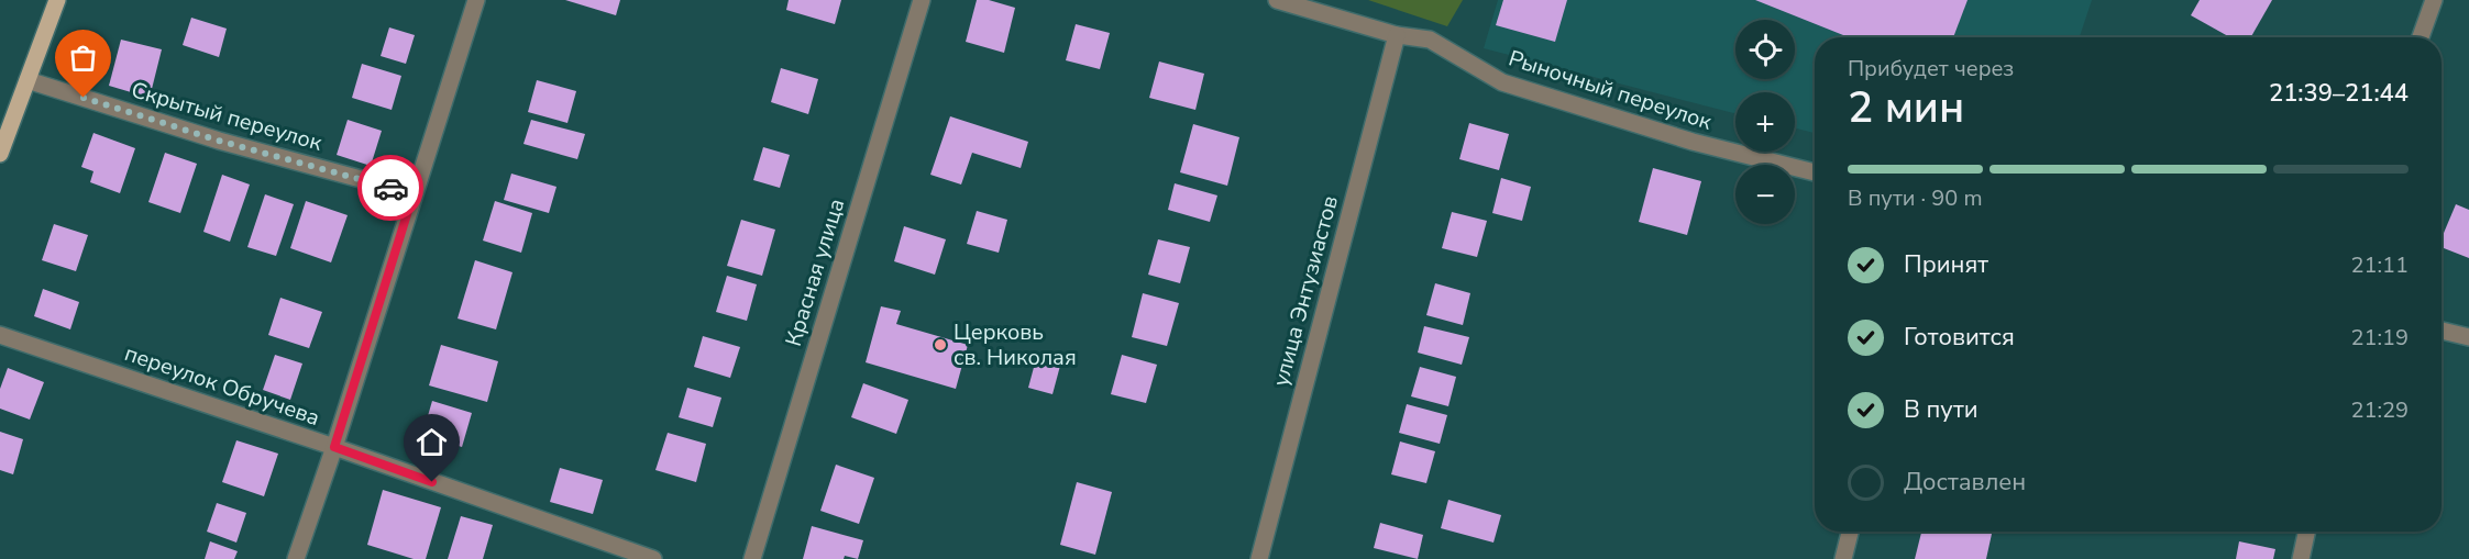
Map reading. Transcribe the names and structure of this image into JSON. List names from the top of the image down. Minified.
{"streets":{"street":["Рыночный переулок","Скрытый переулок","Красная улица","улица Энтузиастов","переулок Обручева"]},"crossings":[["Рыночный переулок","улица Энтузиастов"]],"places":["Церковь св. Николая"],"page":{"map_buttons":["+","−"],"heading":["2 мин","Прибудет через","21:39–21:44"],"bar":"В пути · 90 m","list":[["Принят","21:11"],["Готовится","21:19"],["В пути","21:29"],"Доставлен"]}}
